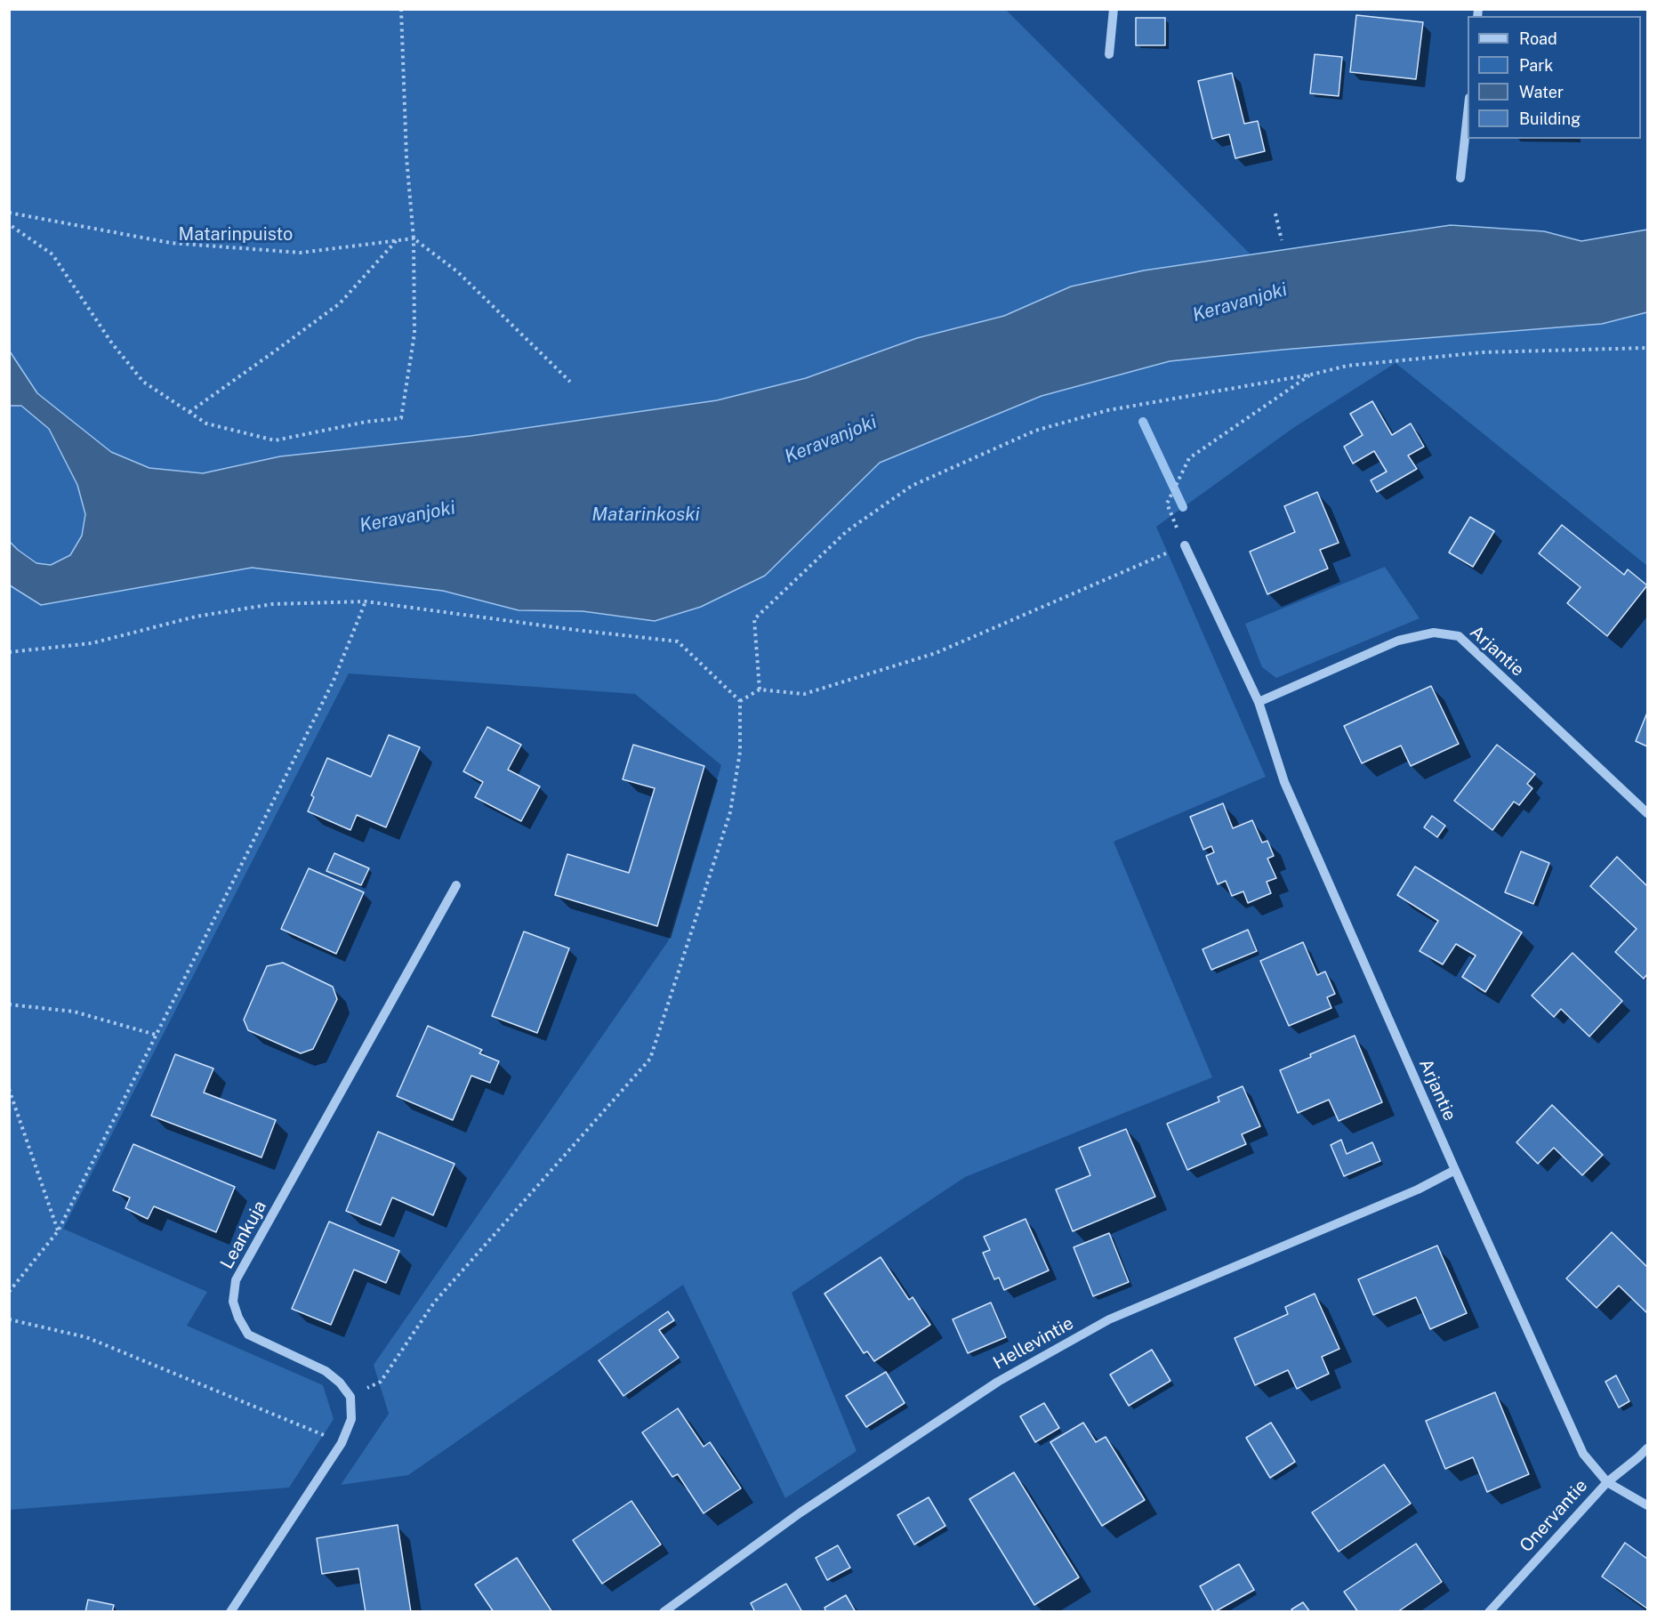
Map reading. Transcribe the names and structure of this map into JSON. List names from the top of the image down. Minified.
{"streets":{"street":["Arjantie","Leankuja","Hellevintie","Onervantie"]},"crossings":[["Arjantie","Hellevintie"],["Arjantie","Onervantie"]],"water":["Keravanjoki","Matarinkoski"],"parks":["Matarinpuisto"],"legend":["Road","Park","Water","Building"]}
